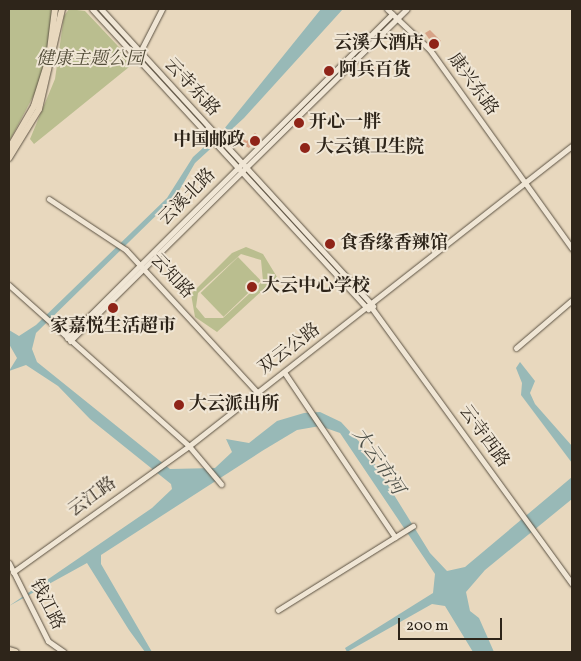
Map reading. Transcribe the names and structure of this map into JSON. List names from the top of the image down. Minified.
{"streets":{"street":["康兴东路","云寺东路","云溪北路","云知路","双云公路","云寺西路","云江路","钱江路"]},"crossings":[["康兴东路","云溪北路"],["康兴东路","双云公路"],["云寺东路","云溪北路"],["云寺东路","双云公路"],["云寺东路","云寺西路"],["云溪北路","云知路"],["云知路","双云公路"],["双云公路","云寺西路"],["双云公路","云江路"],["云江路","钱江路"]],"water":["大云市河"],"parks":["健康主题公园"],"places":["云溪大酒店","阿兵百货","开心一胖","中国邮政","大云镇卫生院","食香缘香辣馆","大云中心学校","家嘉悦生活超市","大云派出所"],"scale_bar":"200 m"}
